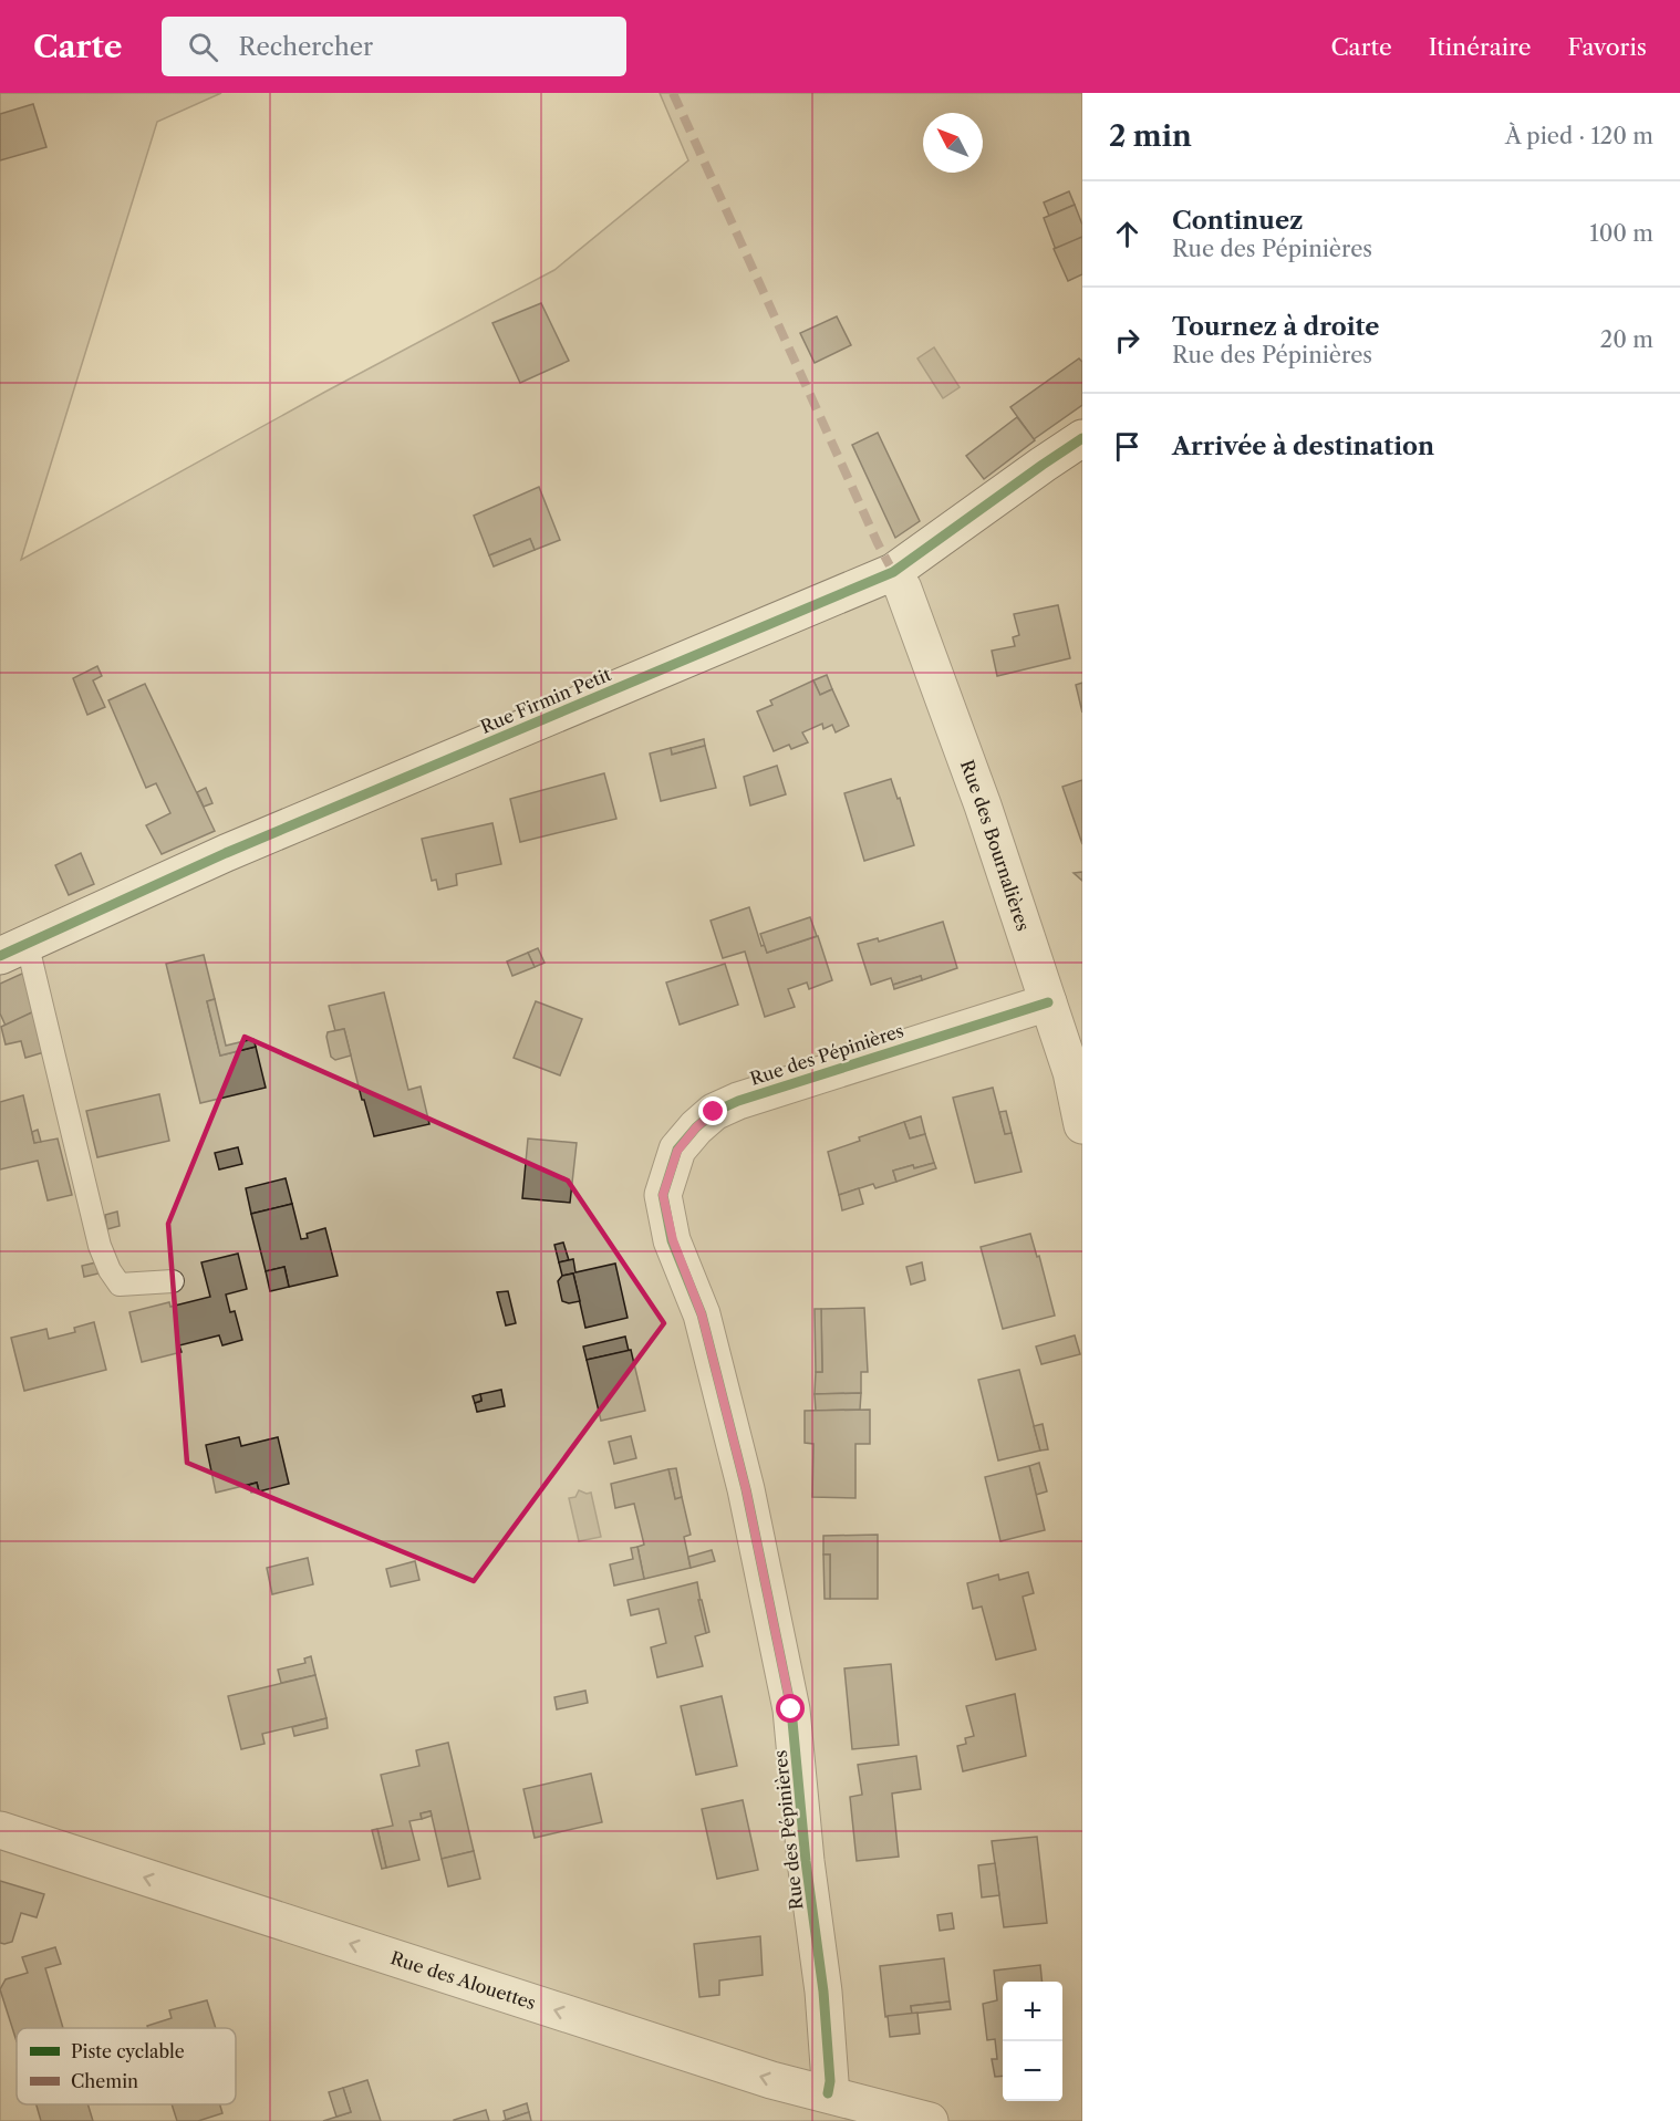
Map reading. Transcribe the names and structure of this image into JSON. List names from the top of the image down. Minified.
{"streets":{"street":["Rue Firmin Petit","Rue des Bournalières","Rue des Pépinières","Rue des Alouettes"]},"crossings":[["Rue Firmin Petit","Rue des Bournalières"],["Rue des Bournalières","Rue des Pépinières"],["Rue des Pépinières","Rue des Alouettes"]],"one_way":["Rue des Alouettes"],"legend":["Piste cyclable","Chemin"],"north":"top left","page":{"header":"Carte","search":"Rechercher","nav":["Carte","Itinéraire","Favoris"],"heading":["2 min","À pied · 120 m"],"list":[["Continuez","Rue des Pépinières","100 m"],["Tournez à droite","Rue des Pépinières","20 m"],"Arrivée à destination"],"map_buttons":["+","−"]}}
